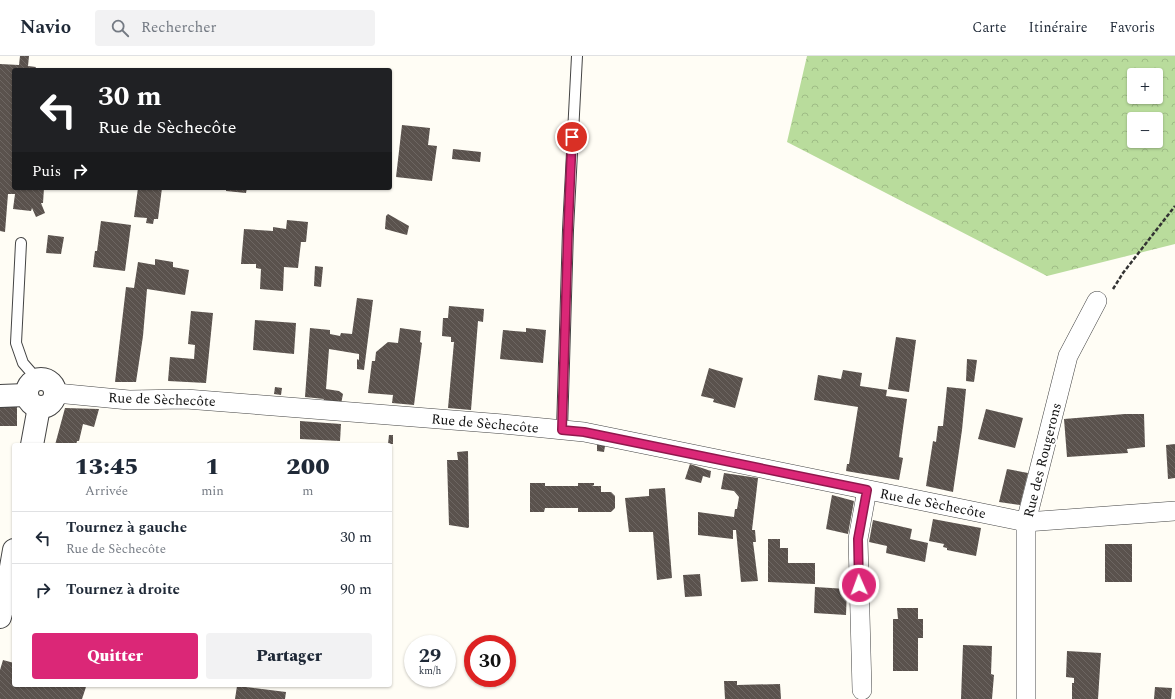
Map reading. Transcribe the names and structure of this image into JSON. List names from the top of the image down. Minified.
{"streets":{"street":["Rue de Sèchecôte","Rue des Rougerons"]},"crossings":[["Rue de Sèchecôte","Rue des Rougerons"]],"page":{"header":"Navio","search":"Rechercher","nav":["Carte","Itinéraire","Favoris"],"map_buttons":["+","−"],"turn":["30 m","Rue de Sèchecôte"],"then":"Puis","eta":["13:45","Arrivée","1","min","200","m"],"list":[{"name":"Tournez à gauche","note":"Rue de Sèchecôte","value":"30 m"},{"name":"Tournez à droite","value":"90 m"}],"buttons":["Quitter","Partager"],"speed":"29 km/h","limit":"30"}}
